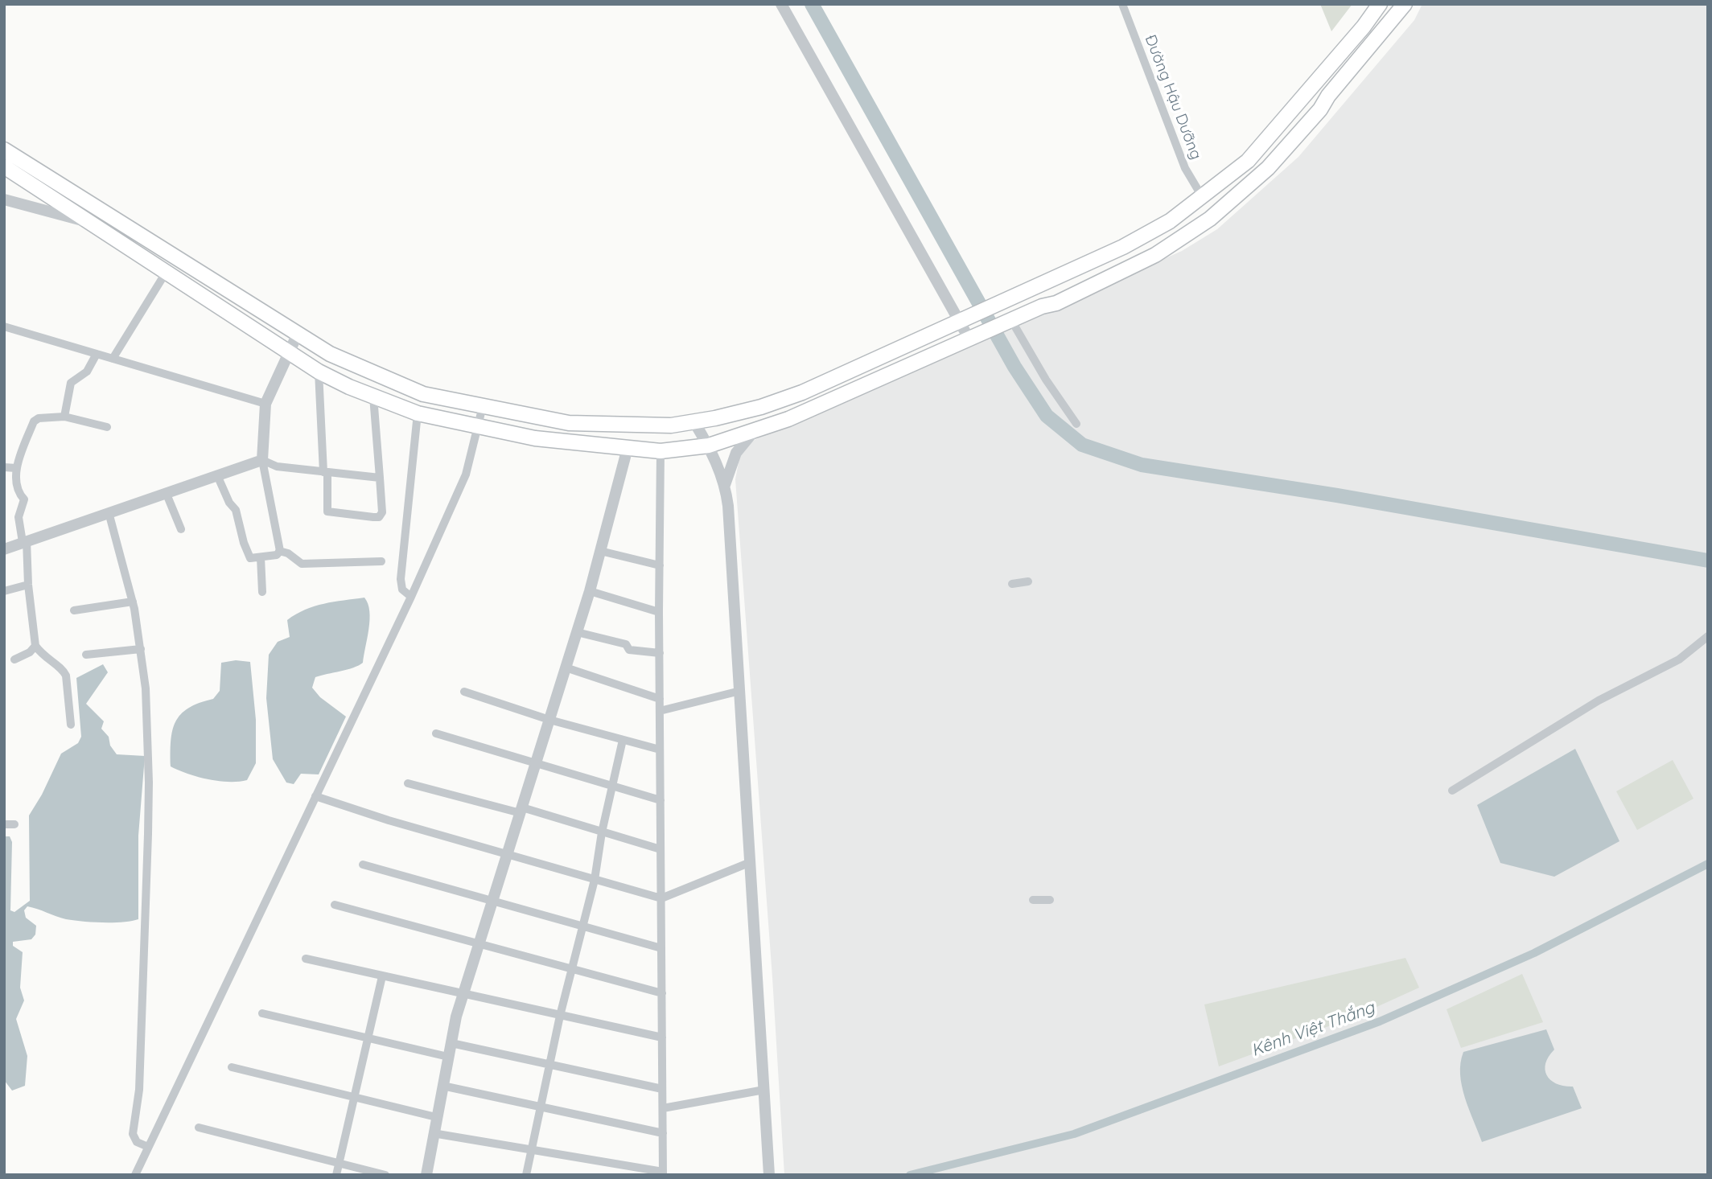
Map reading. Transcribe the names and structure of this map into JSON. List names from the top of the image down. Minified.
{"streets":{"street":["Đường Hậu Dưỡng"]},"water":["Kênh Việt Thắng"]}
